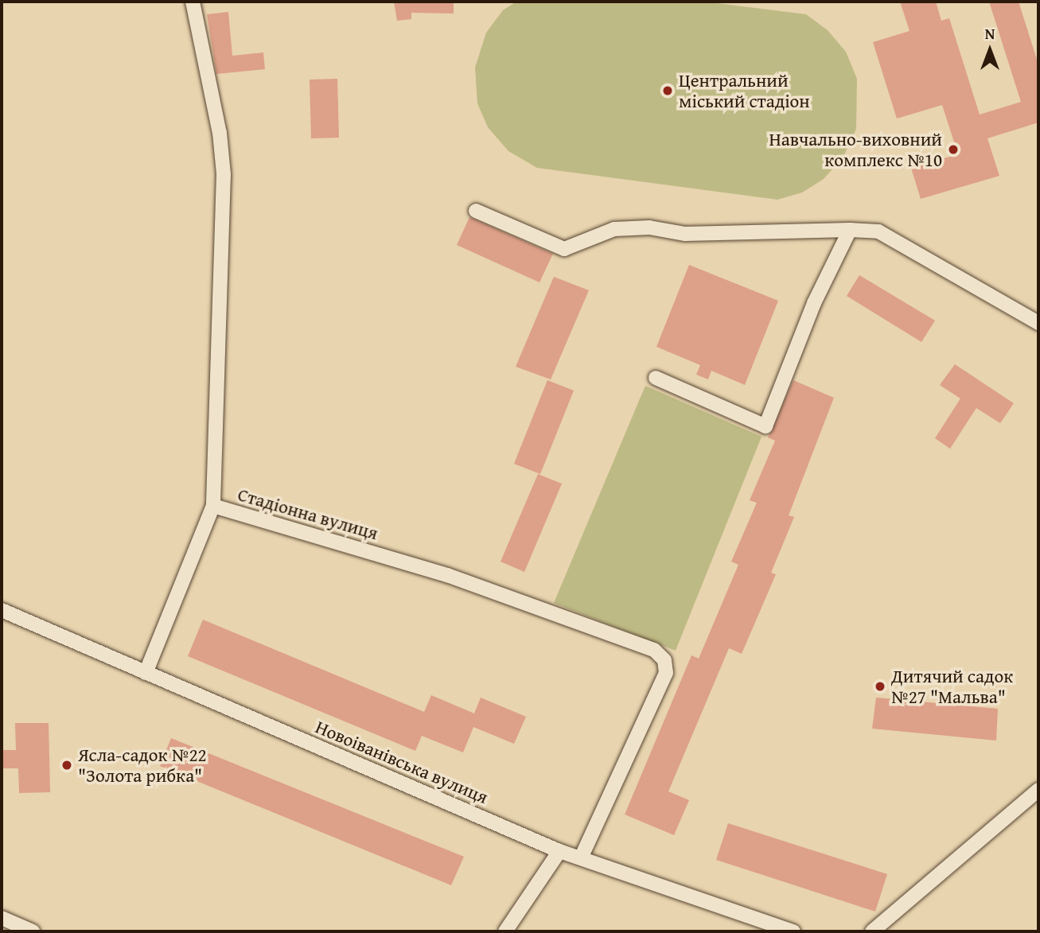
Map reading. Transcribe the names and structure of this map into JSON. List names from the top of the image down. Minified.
{"streets":{"street":["Стадіонна вулиця","Новоіванівська вулиця"]},"crossings":[["Стадіонна вулиця","Новоіванівська вулиця"]],"places":["Центральний міський стадіон","Навчально-виховний комплекс №10","Дитячий садок №27 \"Мальва\"","Ясла-садок №22 \"Золота рибка\""],"north":"top"}
